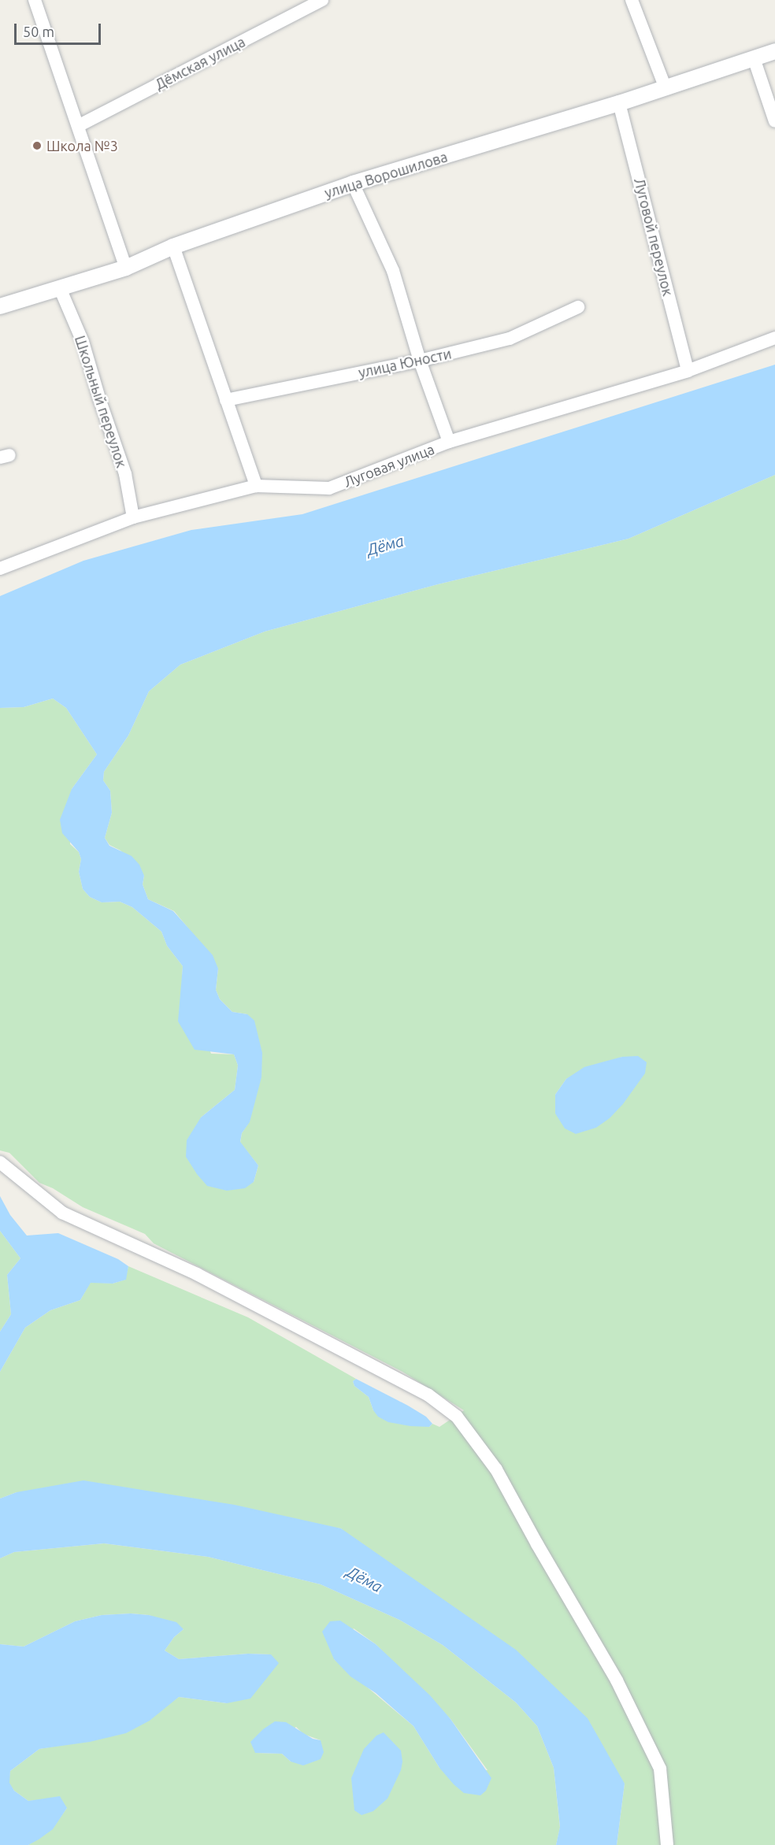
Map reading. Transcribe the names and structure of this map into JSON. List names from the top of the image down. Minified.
{"streets":{"street":["Дёмская улица","улица Ворошилова","Луговой переулок","улица Юности","Школьный переулок","Луговая улица"]},"crossings":[["улица Ворошилова","Луговой переулок"],["улица Ворошилова","Школьный переулок"],["Луговой переулок","Луговая улица"],["Школьный переулок","Луговая улица"]],"water":["Дёма"],"places":["Школа №3"],"scale_bar":"50 m"}
